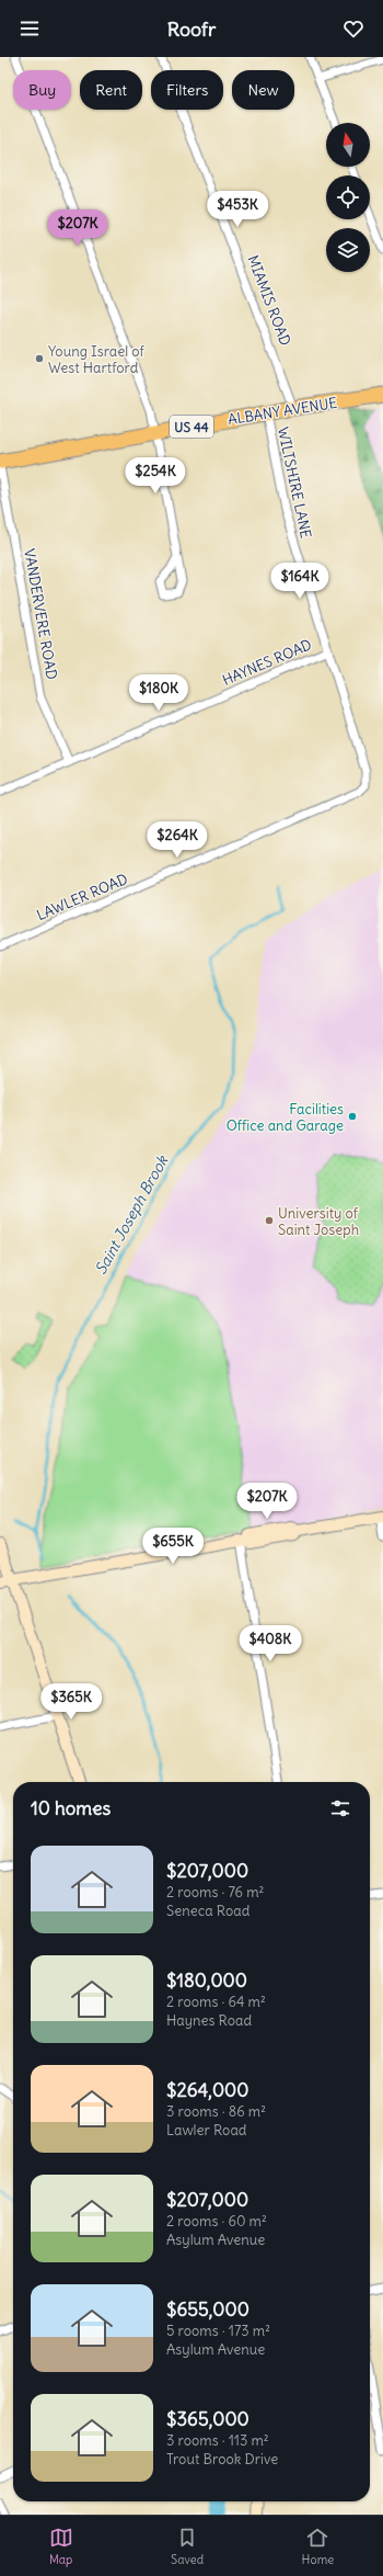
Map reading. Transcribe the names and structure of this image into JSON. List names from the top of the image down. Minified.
{"streets":{"highway":["ALBANY AVENUE","US 44"],"street":["MIAMIS ROAD","WILTSHIRE LANE","VANDERVERE ROAD","HAYNES ROAD","LAWLER ROAD"]},"crossings":[["MIAMIS ROAD","ALBANY AVENUE"],["ALBANY AVENUE","WILTSHIRE LANE"],["WILTSHIRE LANE","HAYNES ROAD"],["WILTSHIRE LANE","LAWLER ROAD"],["VANDERVERE ROAD","HAYNES ROAD"]],"water":["Saint Joseph Brook"],"places":["Young Israel of West Hartford","Facilities Office and Garage","University of Saint Joseph"],"north":"top","page":{"header":"Roofr","chip":["Buy","Rent","Filters","New"],"price":["$453K","$207K","$254K","$164K","$180K","$264K","$207K","$655K","$408K","$365K"],"heading":"10 homes","list":[{"name":"$207,000","note":"2 rooms · 76 m² · Seneca Road"},{"name":"$180,000","note":"2 rooms · 64 m² · Haynes Road"},{"name":"$264,000","note":"3 rooms · 86 m² · Lawler Road"},{"name":"$207,000","note":"2 rooms · 60 m² · Asylum Avenue"},{"name":"$655,000","note":"5 rooms · 173 m² · Asylum Avenue"},{"name":"$365,000","note":"3 rooms · 113 m² · Trout Brook Drive"}],"tabs":["Map","Saved","Home"]}}
